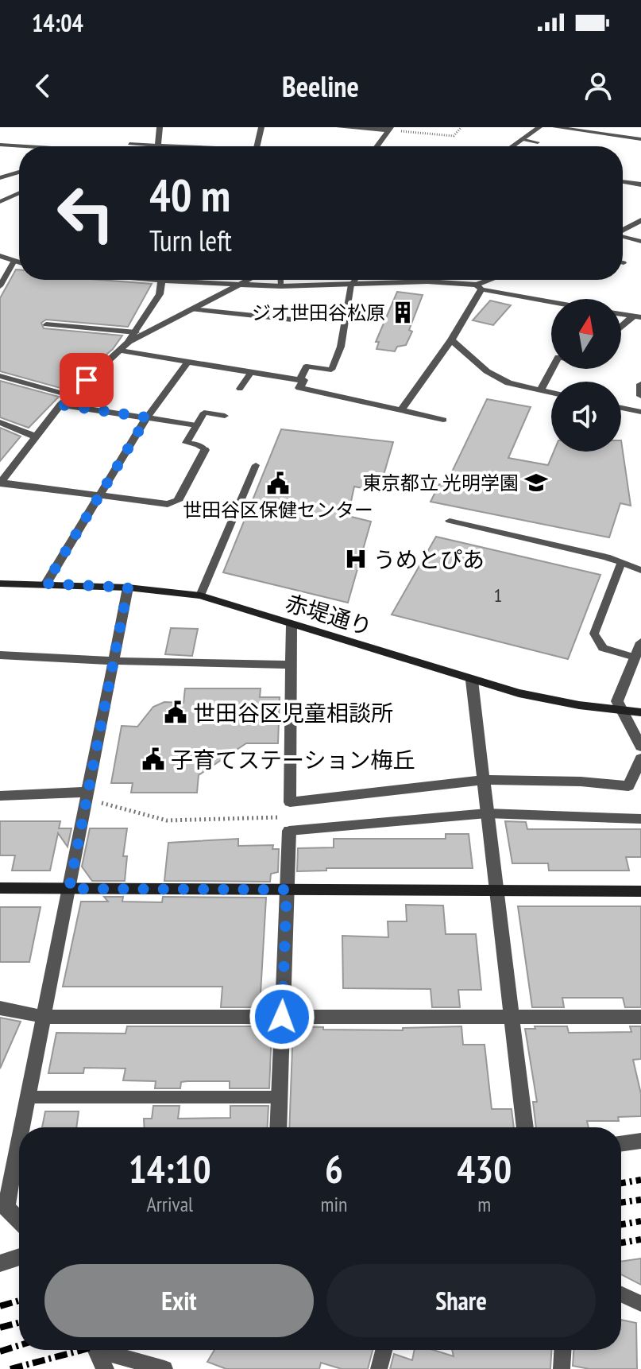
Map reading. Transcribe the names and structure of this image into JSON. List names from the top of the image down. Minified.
{"streets":{"street":["赤堤通り"]},"places":{"building":["ジオ世田谷松原"],"school or university":["東京都立 光明学園"],"public building":["世田谷区保健センター","世田谷区児童相談所","子育てステーション梅丘"],"hospital":["うめとぴあ"]},"house_numbers":["1"],"north":"top","page":{"status":"14:04","header":"Beeline","turn":["40 m","Turn left"],"eta":["14:10","Arrival","6","min","430","m"],"buttons":["Exit","Share"]}}
